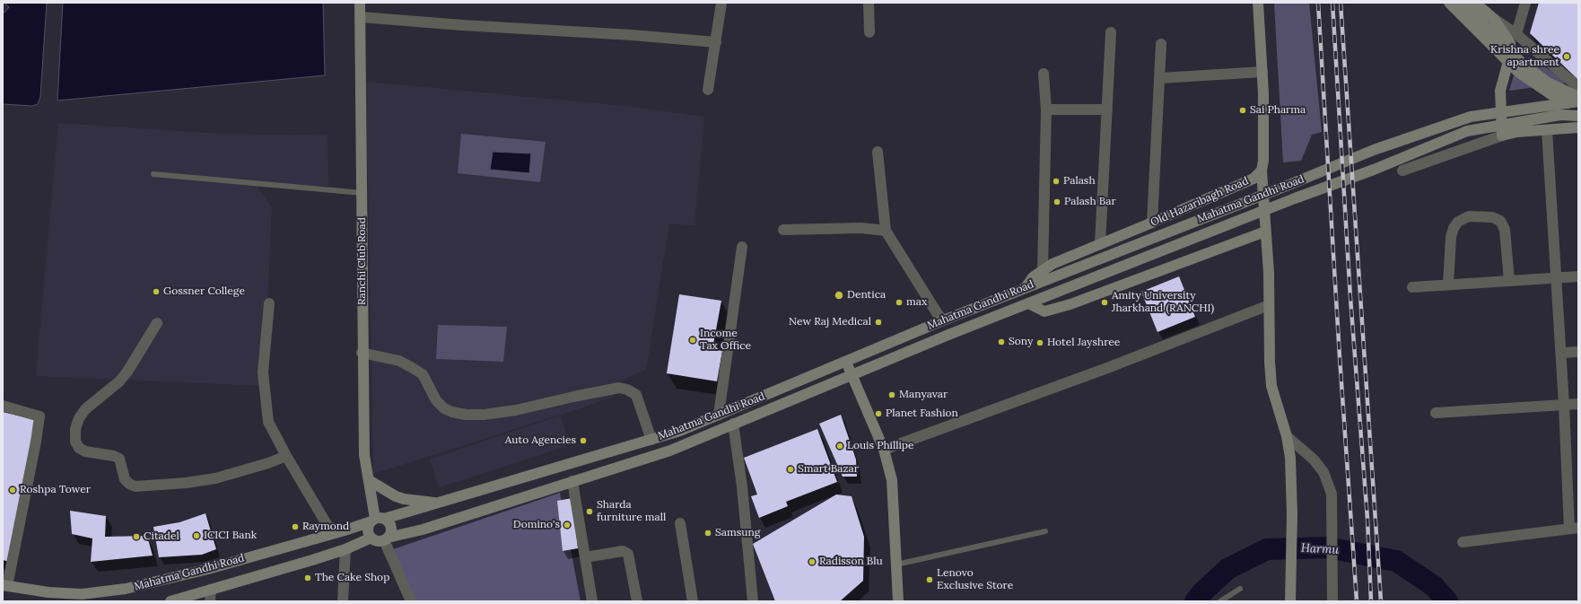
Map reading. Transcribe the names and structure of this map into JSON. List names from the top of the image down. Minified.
{"streets":{"main road":["Mahatma Gandhi Road","Old Hazaribagh Road","Ranchi Club Road"]},"crossings":[["Mahatma Gandhi Road","Old Hazaribagh Road"],["Mahatma Gandhi Road","Ranchi Club Road"]],"water":["Harmu"],"places":["Krishna shree apartment","Sai Pharma","Palash","Palash Bar","Gossner College","Dentica","max","Amity University Jharkhand (RANCHI)","New Raj Medical","Income Tax Office","Sony","Hotel Jayshree","Manyavar","Planet Fashion","Auto Agencies","Louis Phillipe","Smart Bazar","Roshpa Tower","Sharda furniture mall","Domino's","Raymond","Samsung","ICICI Bank","Citadel","Radisson Blu","The Cake Shop","Lenovo Exclusive Store"]}
